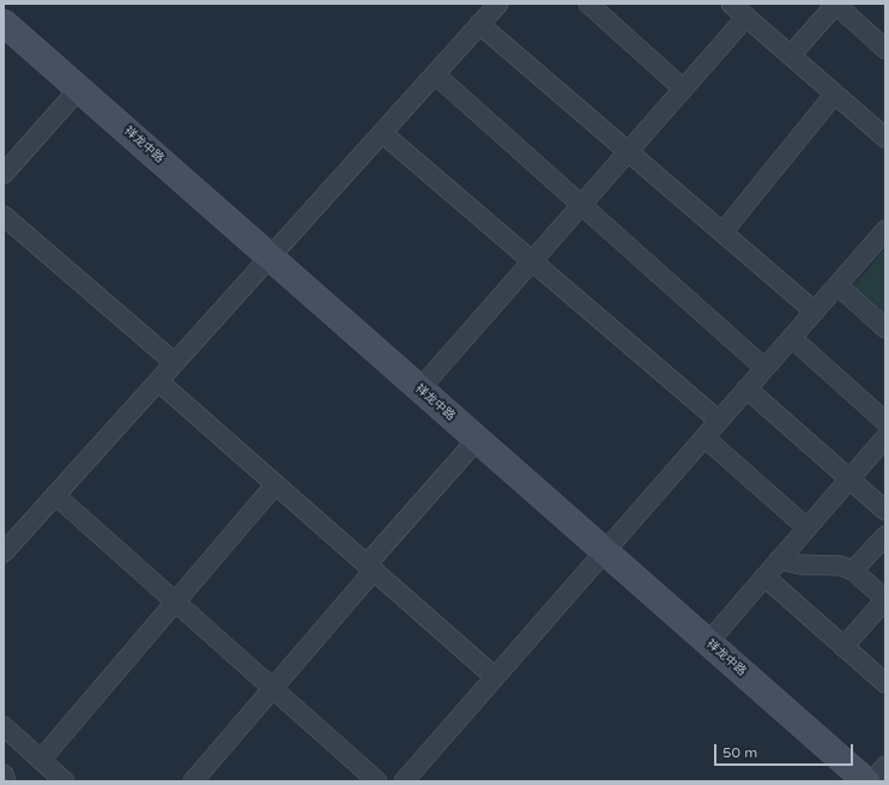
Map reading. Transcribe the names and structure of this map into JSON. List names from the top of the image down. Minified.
{"streets":{"street":["祥龙中路"]},"scale_bar":"50 m"}
